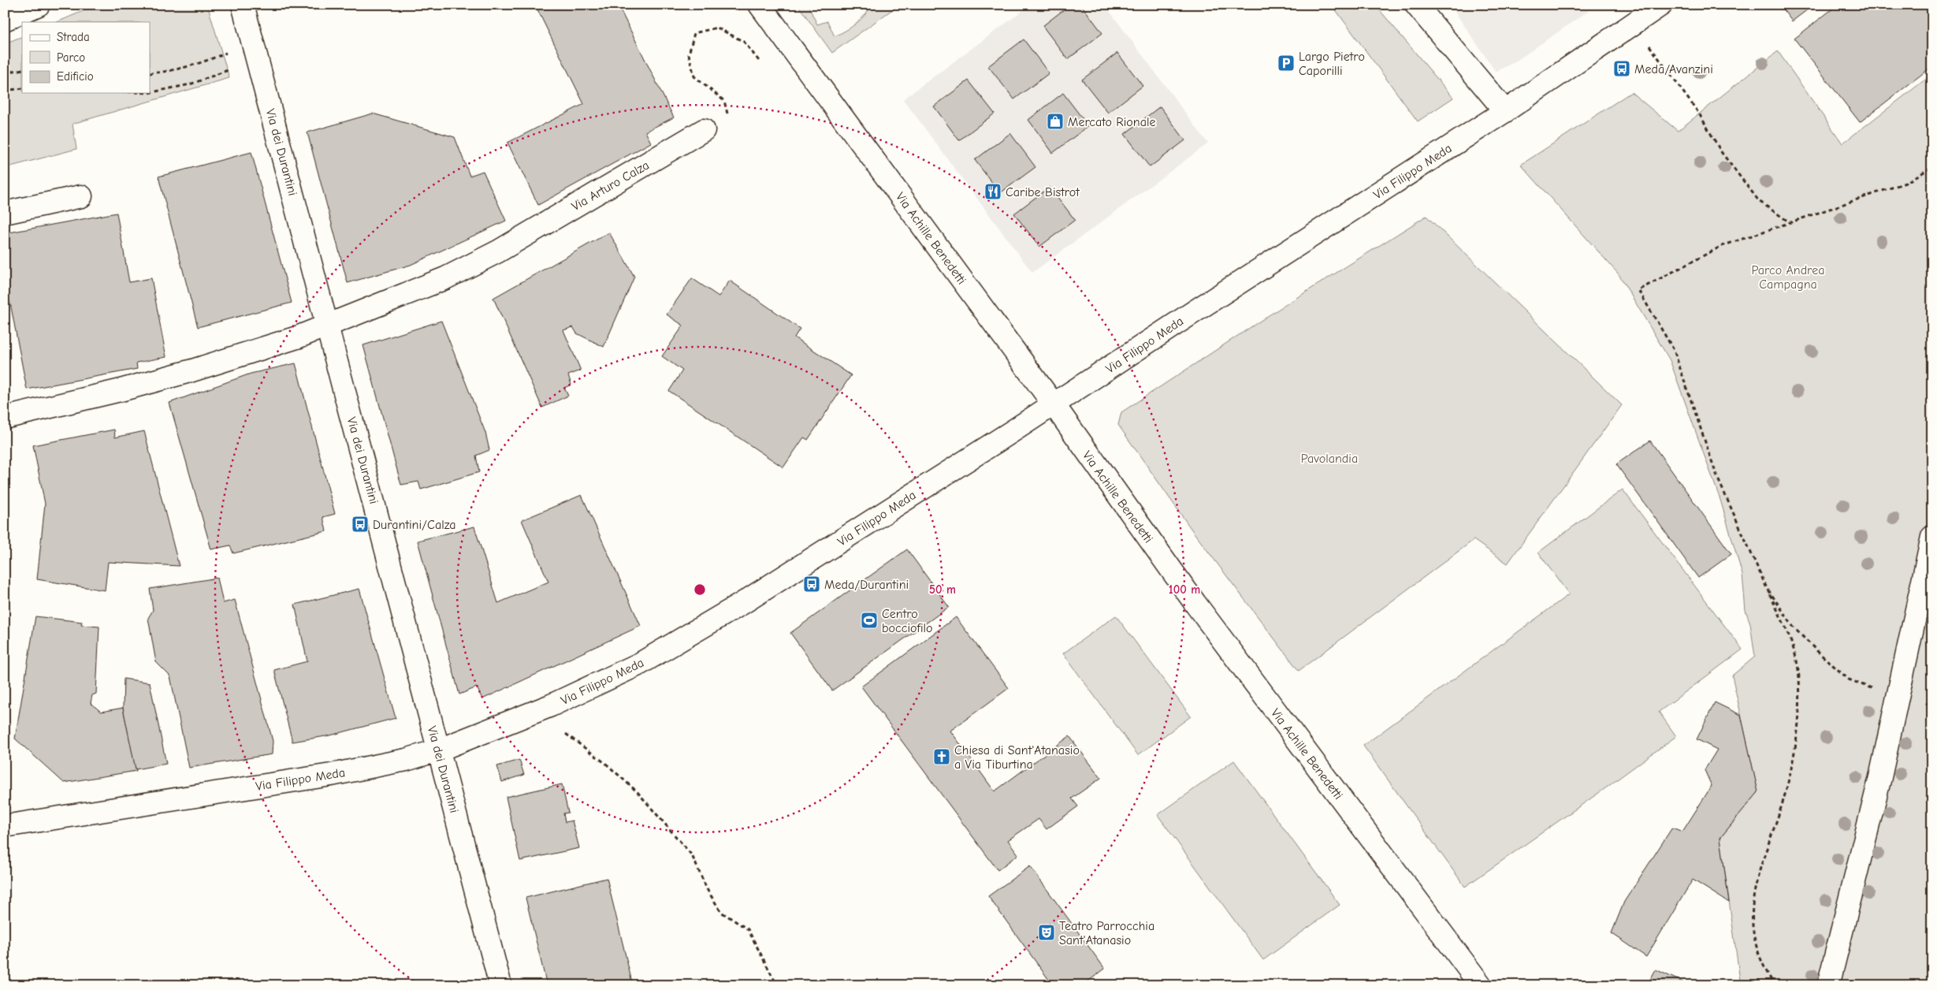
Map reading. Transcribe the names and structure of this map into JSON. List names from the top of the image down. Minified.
{"streets":{"street":["Via dei Durantini","Via Filippo Meda","Via Arturo Calza","Via Achille Benedetti"]},"crossings":[["Via dei Durantini","Via Filippo Meda"],["Via dei Durantini","Via Arturo Calza"],["Via Filippo Meda","Via Achille Benedetti"]],"parks":["Parco Andrea Campagna","Pavolandia"],"places":{"parking":["Largo Pietro Caporilli"],"bus stop":["Meda/Avanzini","Durantini/Calza","Meda/Durantini"],"shop":["Mercato Rionale"],"restaurant":["Caribe Bistrot"],"sports":["Centro bocciofilo"],"church":["Chiesa di Sant'Atanasio a Via Tiburtina"],"theatre":["Teatro Parrocchia Sant'Atanasio"]},"legend":["Strada","Parco","Edificio"],"rings":["50 m","100 m"]}
